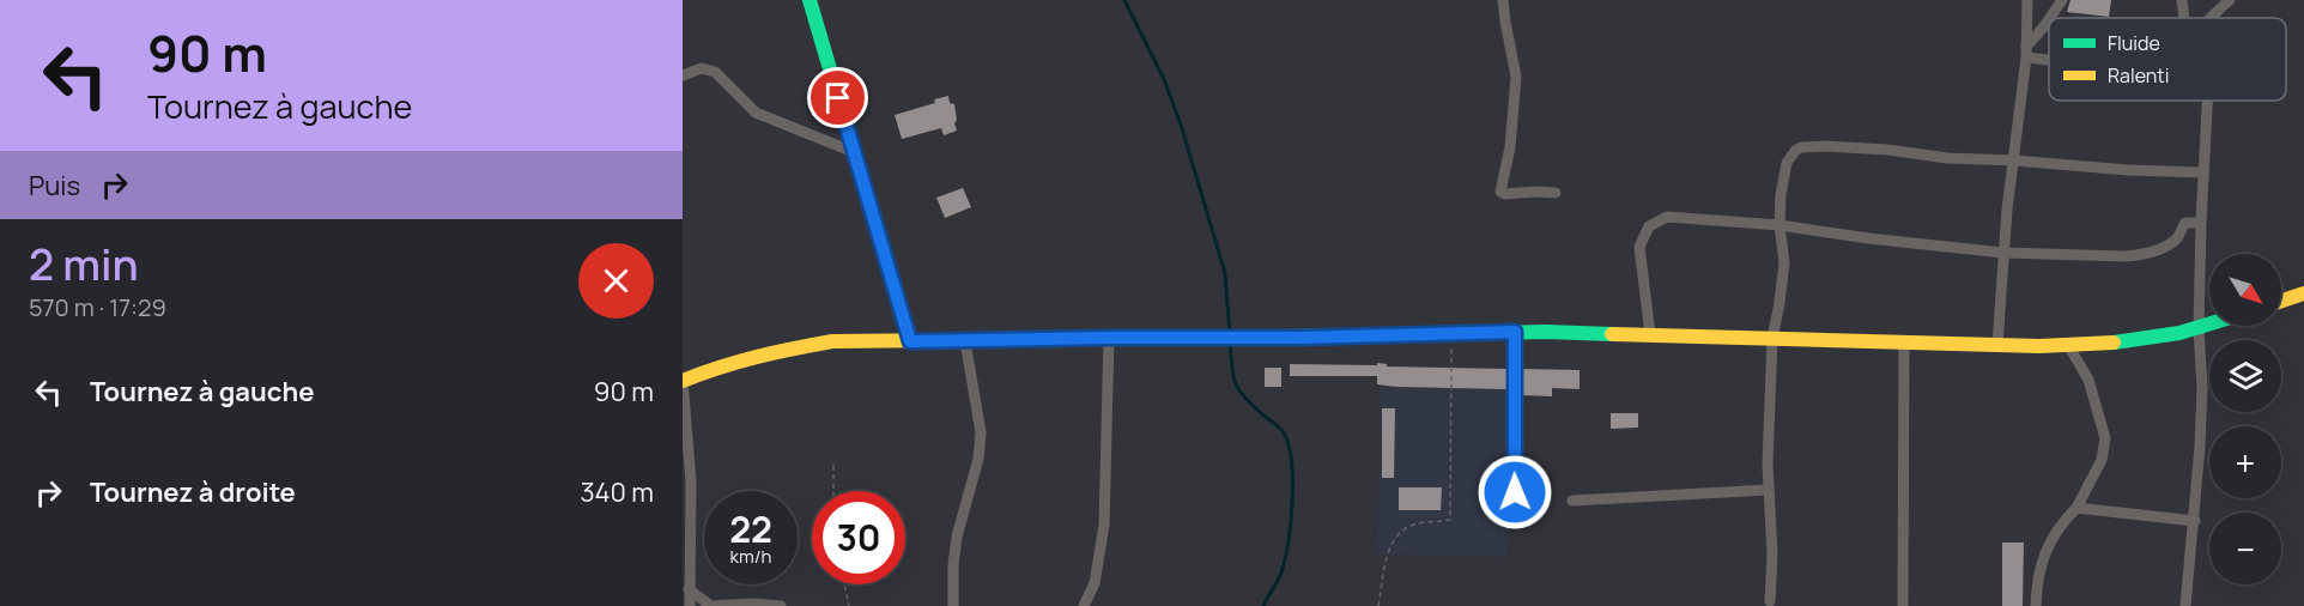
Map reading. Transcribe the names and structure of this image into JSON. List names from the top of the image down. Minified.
{"legend":["Fluide","Ralenti"],"north":"bottom right","page":{"turn":["90 m","Tournez à gauche"],"then":"Puis","heading":["2 min","570 m · 17:29"],"map_buttons":["+","−"],"list":[{"name":"Tournez à gauche","value":"90 m"},{"name":"Tournez à droite","value":"340 m"}],"speed":"22 km/h","limit":"30"}}
